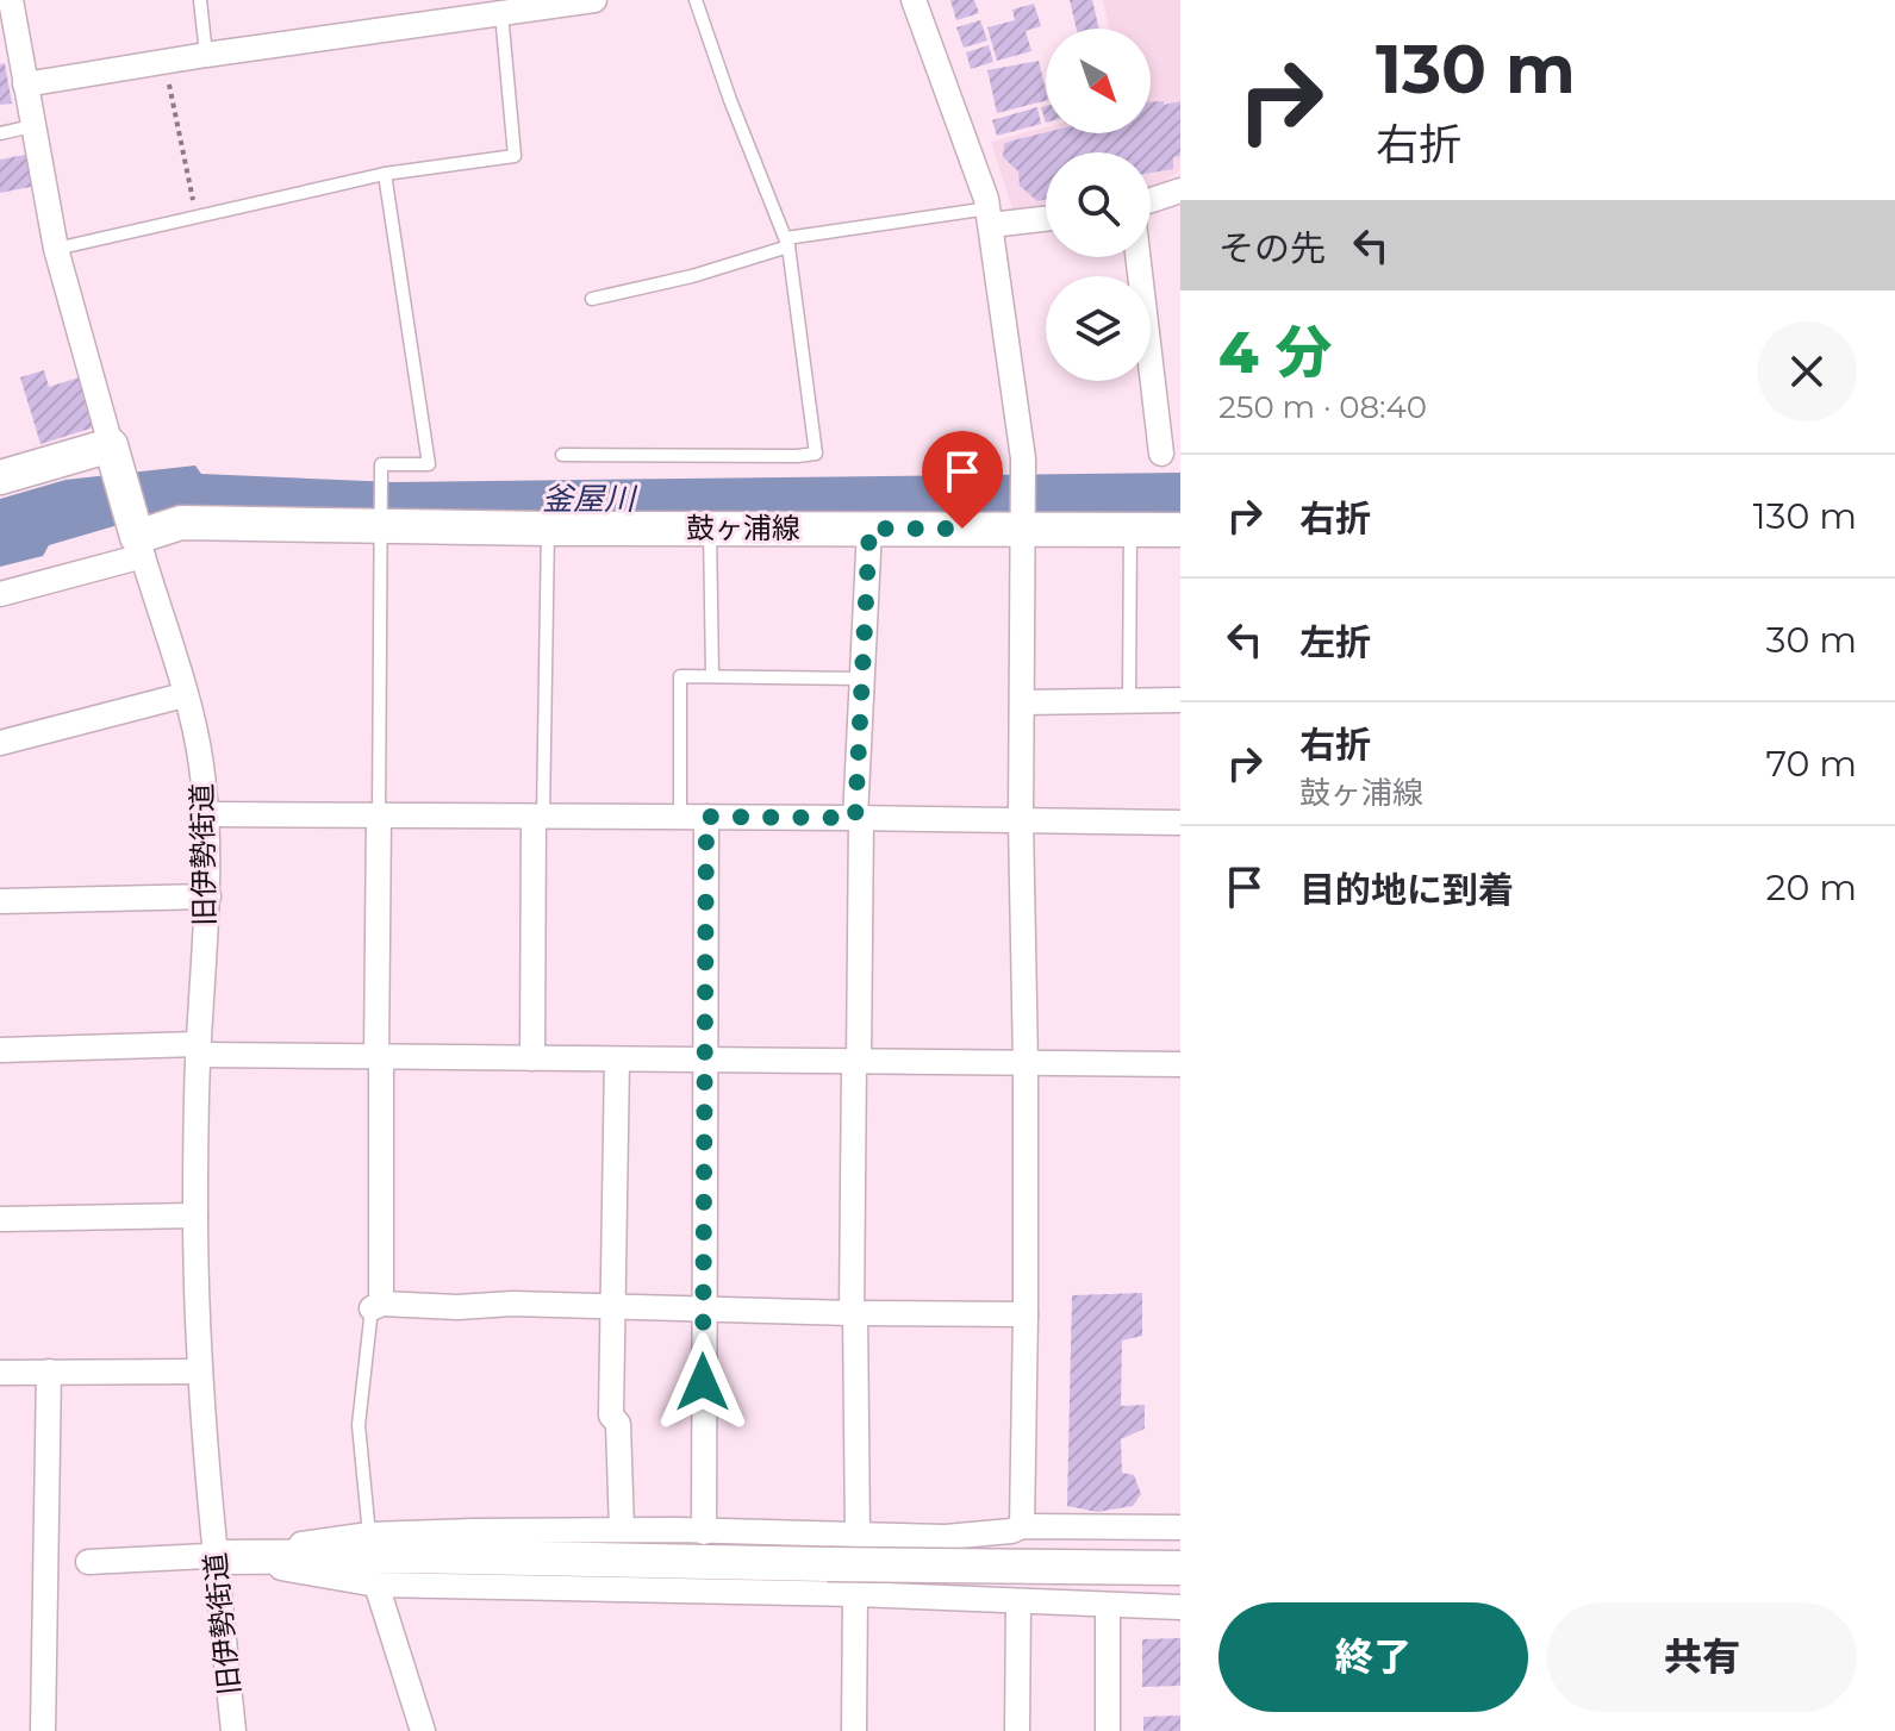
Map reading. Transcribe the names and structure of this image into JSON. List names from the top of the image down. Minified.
{"streets":{"main road":["鼓ヶ浦線","旧伊勢街道"]},"crossings":[["鼓ヶ浦線","旧伊勢街道"]],"water":["釜屋川"],"north":"bottom right","page":{"turn":["130 m","右折"],"then":"その先","heading":["4 分","250 m · 08:40"],"list":[{"name":"右折","value":"130 m"},{"name":"左折","value":"30 m"},{"name":"右折","note":"鼓ヶ浦線","value":"70 m"},{"name":"目的地に到着","value":"20 m"}],"buttons":["終了","共有"]}}
